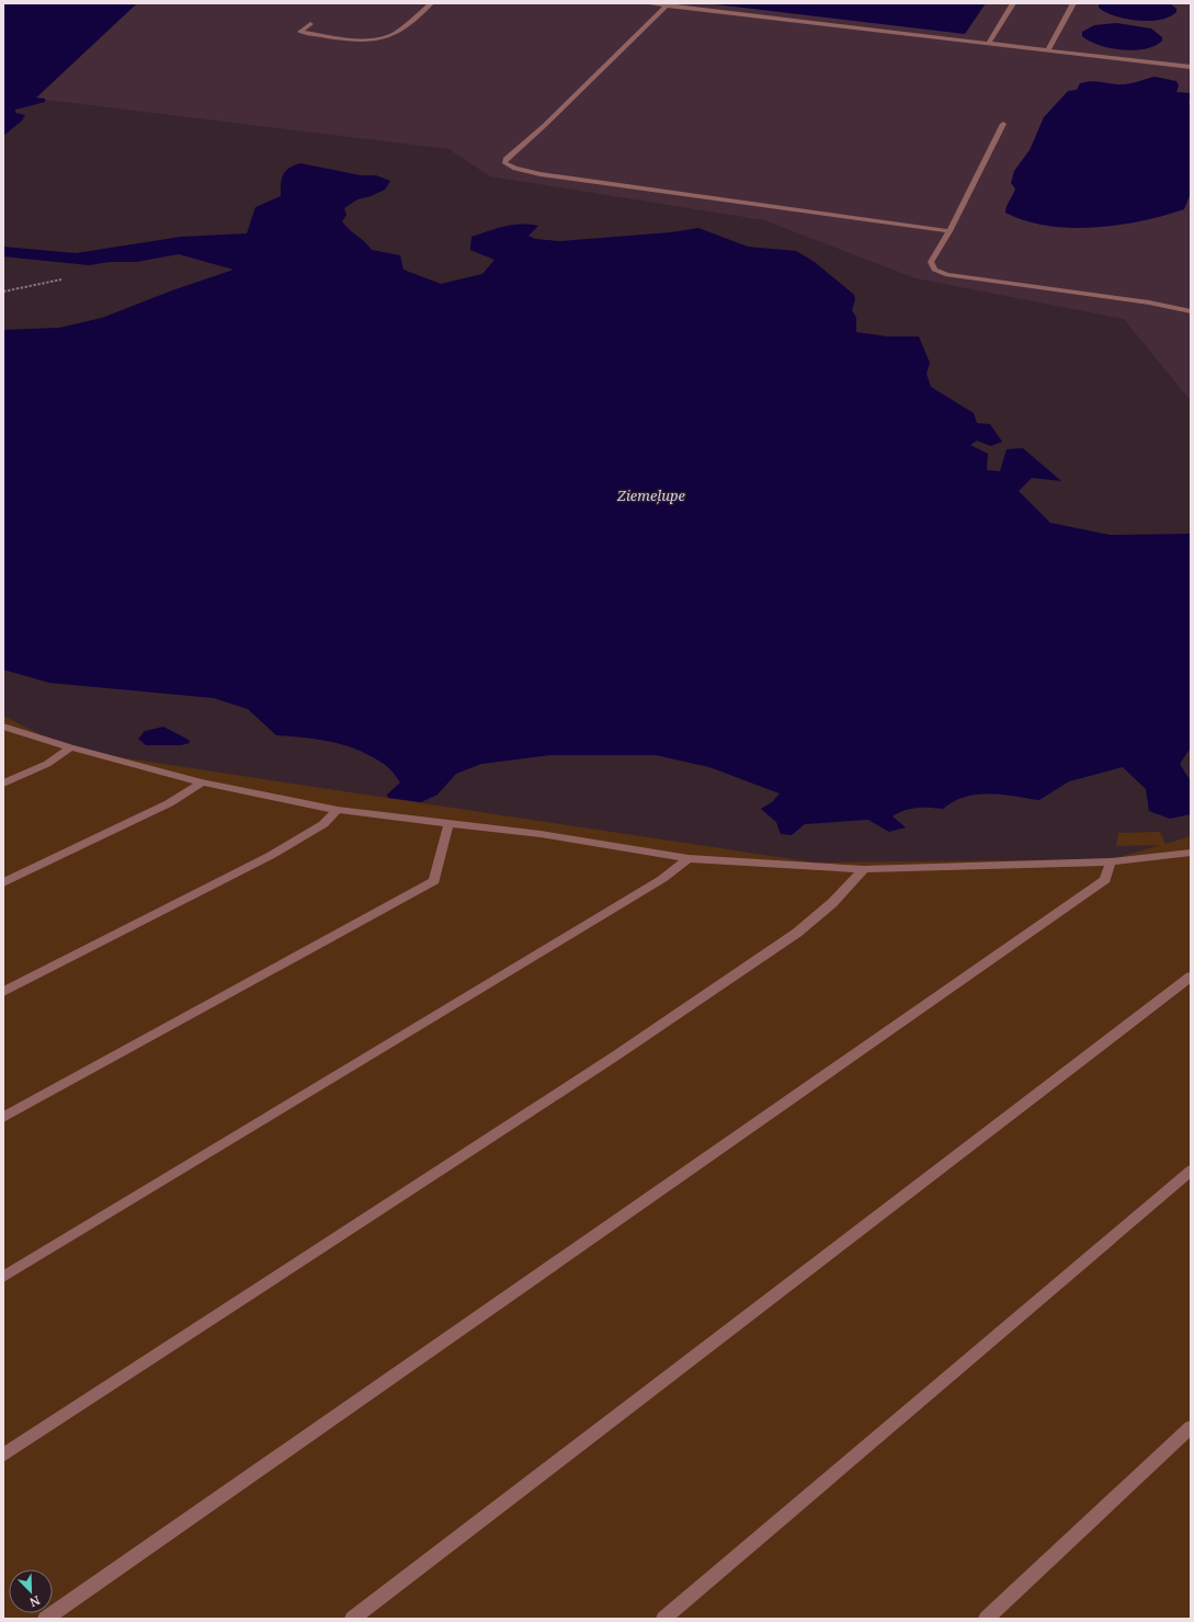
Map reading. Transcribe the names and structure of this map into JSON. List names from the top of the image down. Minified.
{"water":["Ziemeļupe"],"north":"bottom right"}
